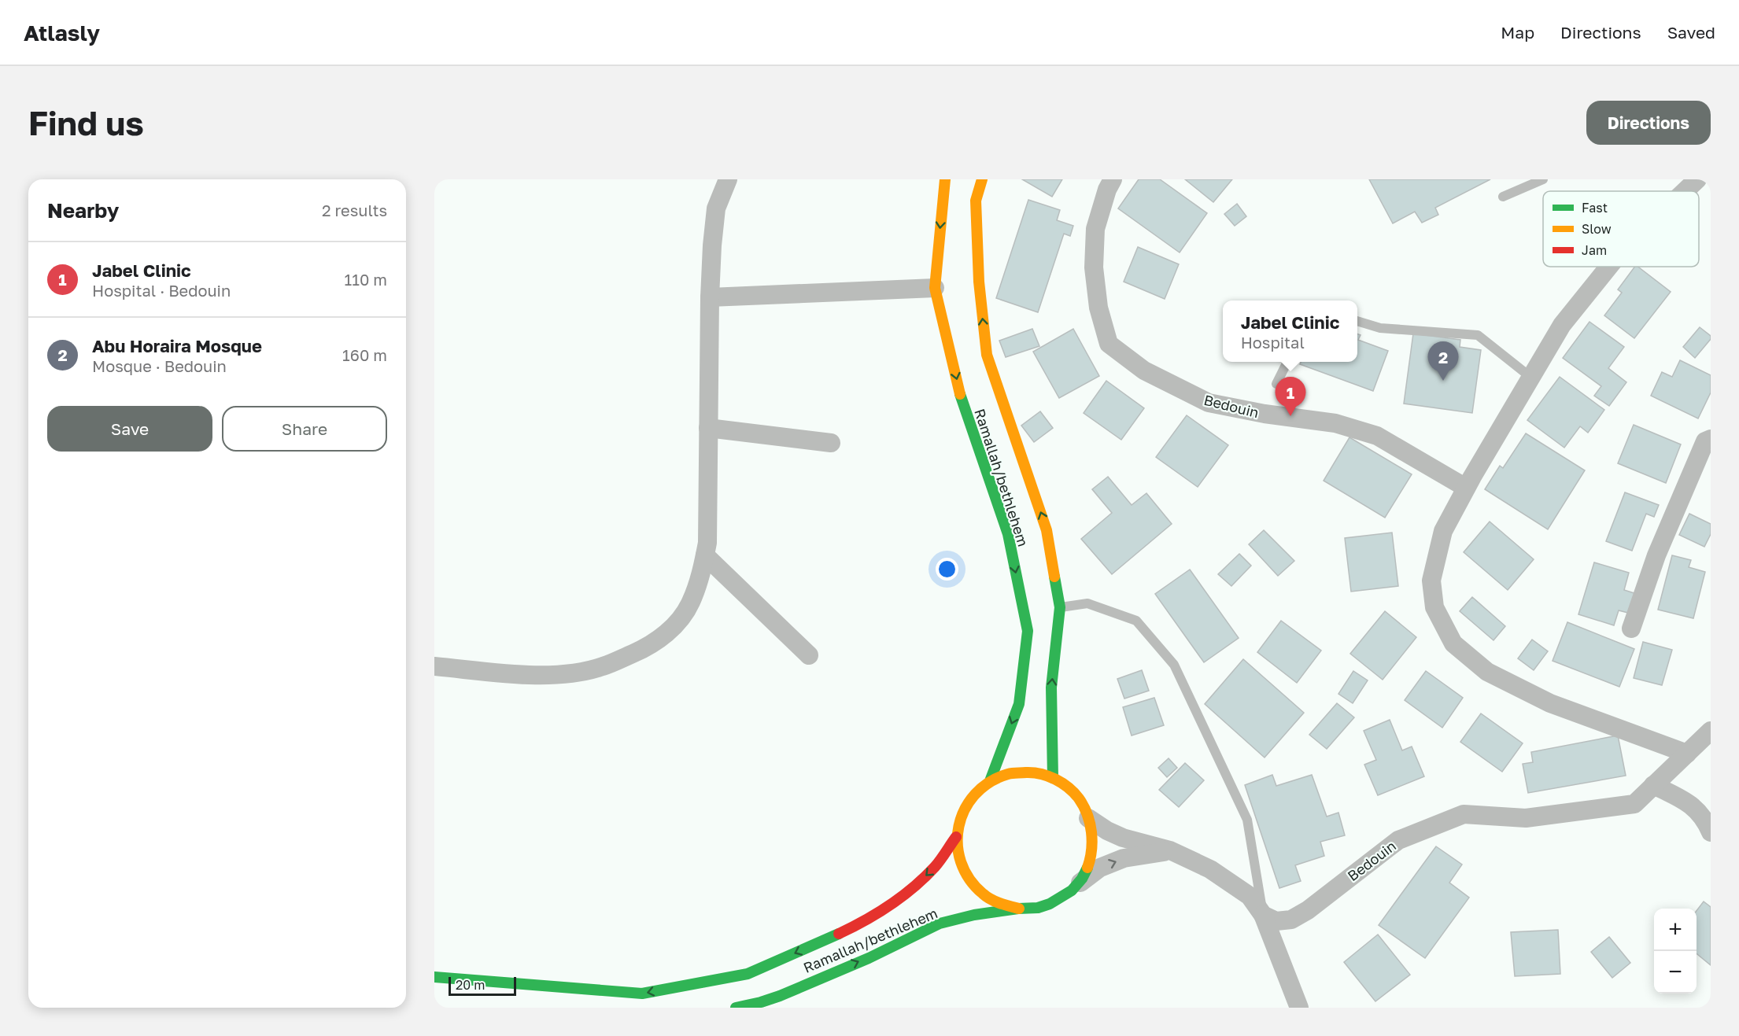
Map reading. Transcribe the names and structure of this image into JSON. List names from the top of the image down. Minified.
{"streets":{"main road":["Ramallah/bethlehem"],"street":["Bedouin"]},"legend":["Fast","Slow","Jam"],"scale_bar":"20 m","page":{"header":"Atlasly","nav":["Map","Directions","Saved"],"buttons":["Directions",["Save","Share"]],"title":"Find us","heading":["Nearby","2 results"],"list":[{"mark":"1","name":"Jabel Clinic","note":"Hospital · Bedouin","value":"110 m"},{"mark":"2","name":"Abu Horaira Mosque","note":"Mosque · Bedouin","value":"160 m"}],"popup":["Jabel Clinic","Hospital"],"pins":["2","1"],"map_buttons":["+","−"],"scale":"20 m"}}
